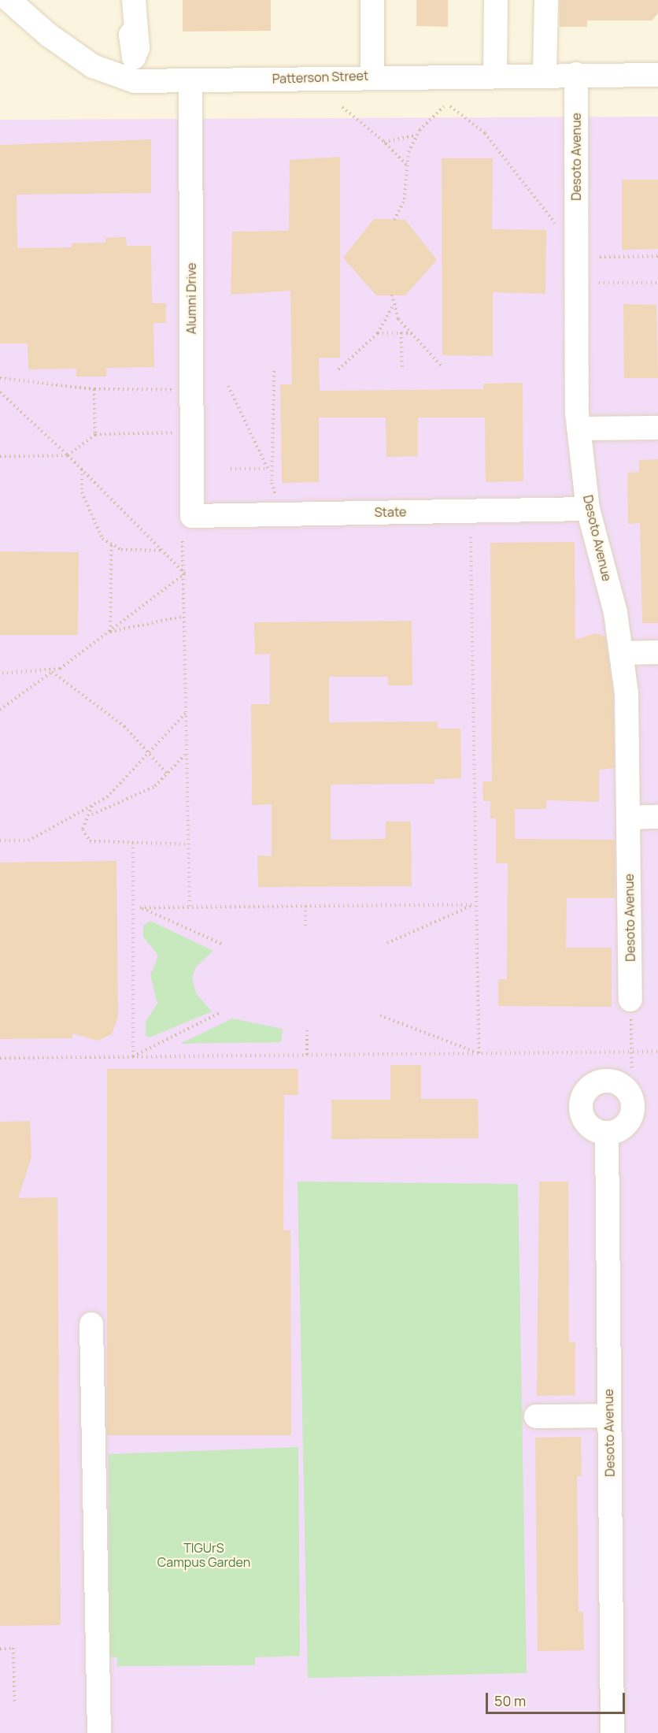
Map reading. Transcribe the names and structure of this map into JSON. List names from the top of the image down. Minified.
{"streets":{"street":["Patterson Street","Desoto Avenue","Alumni Drive","State"]},"crossings":[["Patterson Street","Desoto Avenue"],["Patterson Street","Alumni Drive"],["Desoto Avenue","State"],["Alumni Drive","State"]],"parks":["TIGUrS Campus Garden"],"scale_bar":"50 m"}
